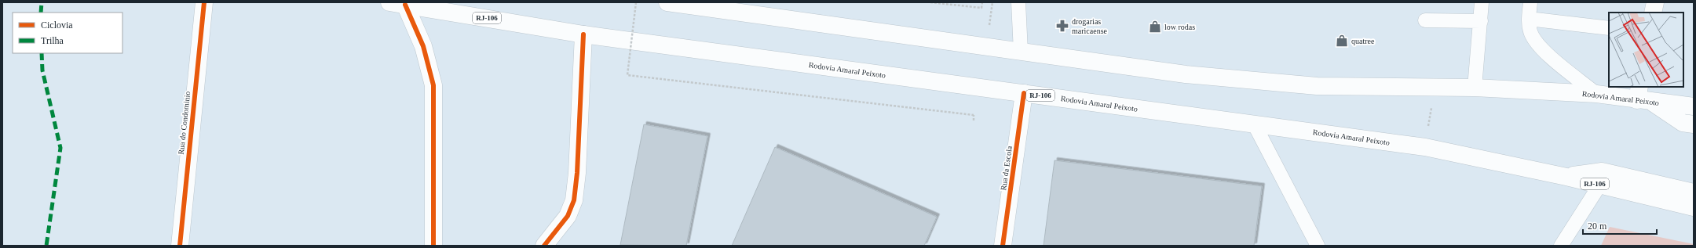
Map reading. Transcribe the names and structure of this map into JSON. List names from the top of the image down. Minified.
{"streets":{"main road":["RJ-106","Rodovia Amaral Peixoto","Rua do Condominio","Rua da Escola"]},"crossings":[["Rodovia Amaral Peixoto","Rua da Escola"]],"places":{"pharmacy":["drogarias maricaense"],"shop":["low rodas","quatree"]},"legend":["Ciclovia","Trilha"],"scale_bar":"20 m"}
